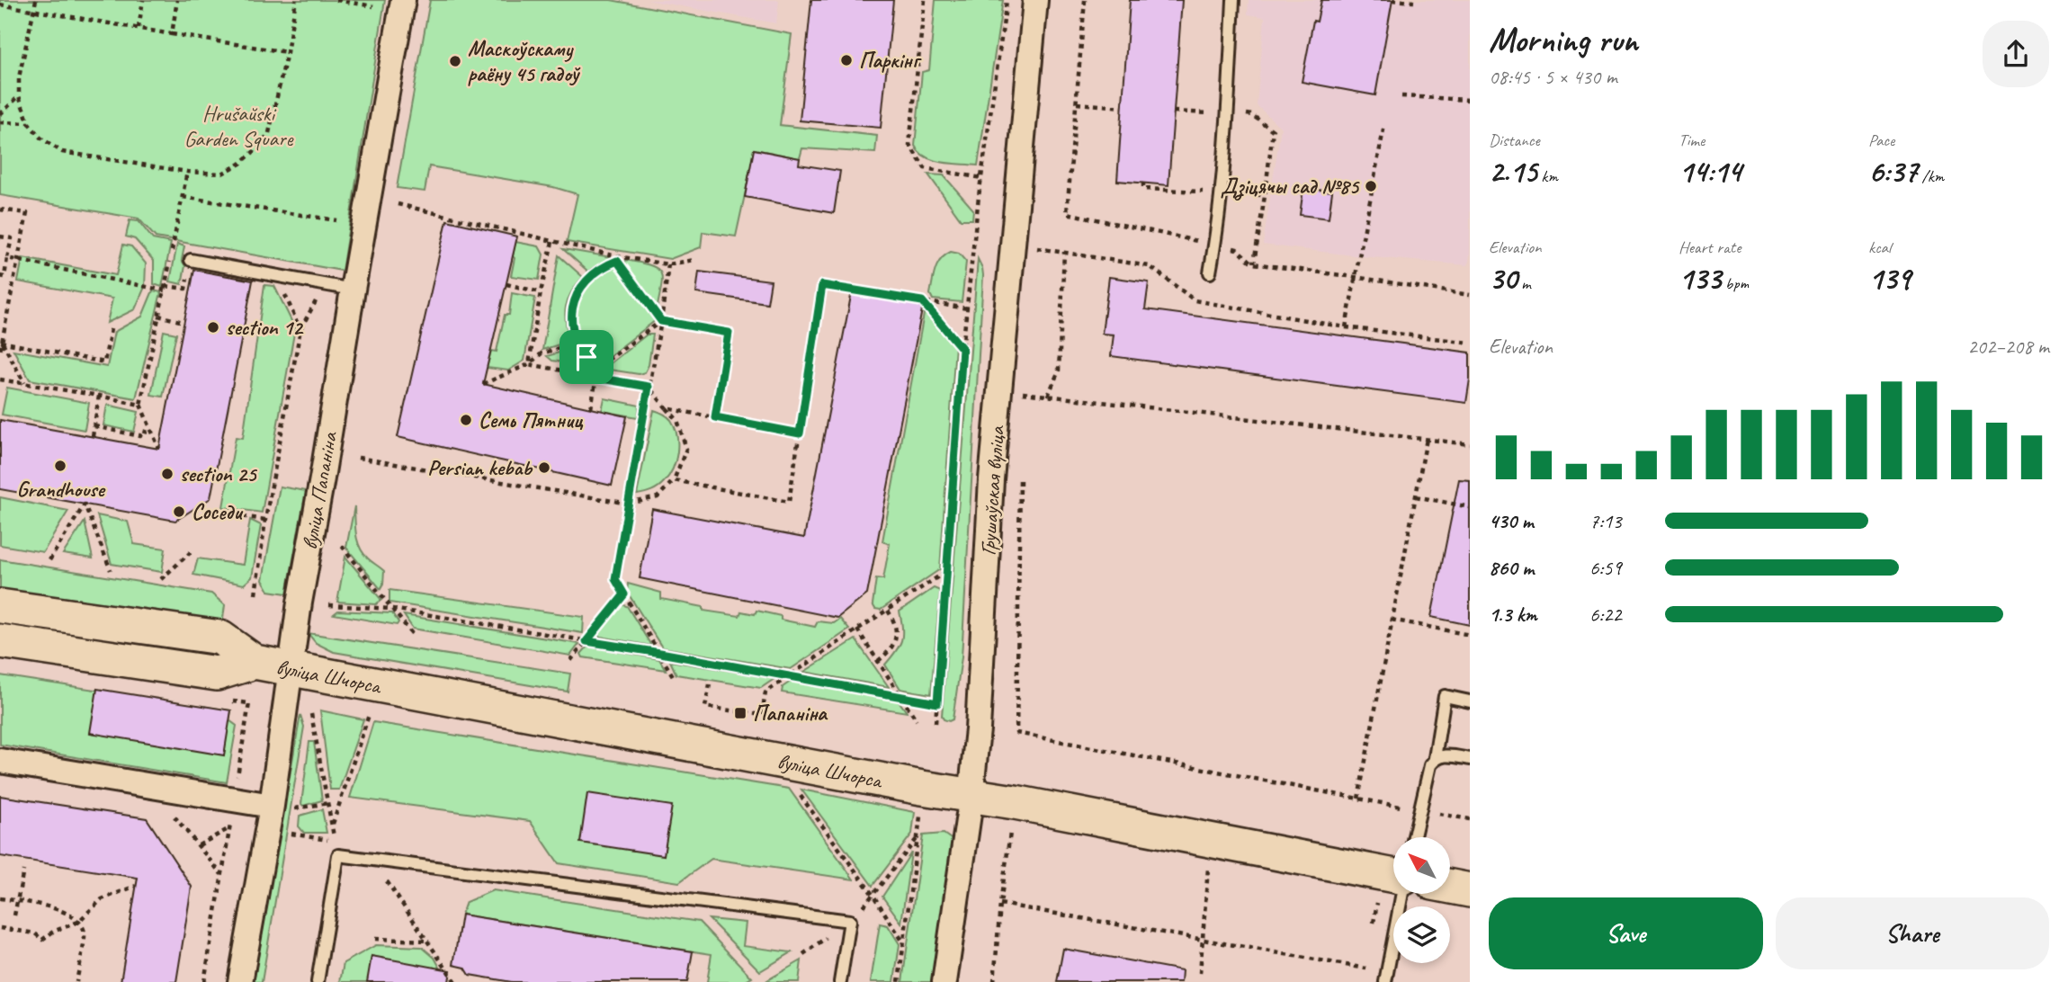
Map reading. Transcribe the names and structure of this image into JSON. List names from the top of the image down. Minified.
{"streets":{"main road":["вуліца Шчорса"],"street":["вуліца Папаніна","Грушаўская вуліца"]},"crossings":[["вуліца Папаніна","вуліца Шчорса"],["Грушаўская вуліца","вуліца Шчорса"]],"parks":["Hrušaŭski Garden Square"],"places":{"other":["Паркінг","Маскоўскаму раёну 45 гадоў","Дзіцячы сад №85","section 12","Семь Пятниц","Grandhouse","Persian kebab","section 25","Соседи"],"transit":["Папаніна"]},"north":"top left","page":{"heading":["Morning run","08:45 · 5 × 430 m"],"stats":[["Distance","2.15 km"],["Time","14:14"],["Pace","6:37 /km"],["Elevation","30 m"],["Heart rate","133 bpm"],["kcal","139"]],"chart":["Elevation","202–208 m"],"list":[{"name":"430 m","note":"7:13"},{"name":"860 m","note":"6:59"},{"name":"1.3 km","note":"6:22"}],"buttons":["Save","Share"]}}
